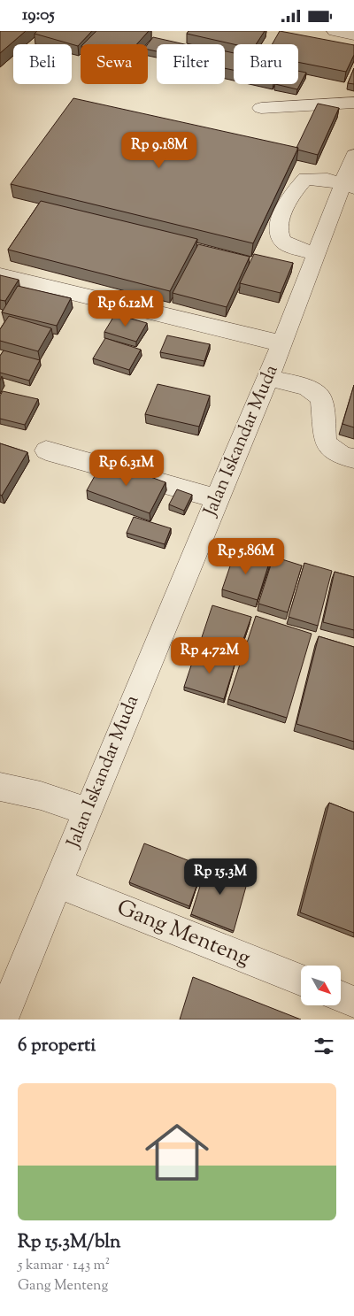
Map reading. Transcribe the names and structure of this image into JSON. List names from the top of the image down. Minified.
{"streets":{"street":["Jalan Iskandar Muda","Gang Menteng"]},"crossings":[["Jalan Iskandar Muda","Gang Menteng"]],"north":"bottom right","page":{"status":"19:05","chip":["Beli","Sewa","Filter","Baru"],"price":["Rp 9.18M","Rp 6.12M","Rp 6.31M","Rp 5.86M","Rp 4.72M","Rp 15.3M"],"heading":"6 properti","list":[{"name":"Rp 15.3M/bln","note":"5 kamar · 143 m² · Gang Menteng"}]}}
